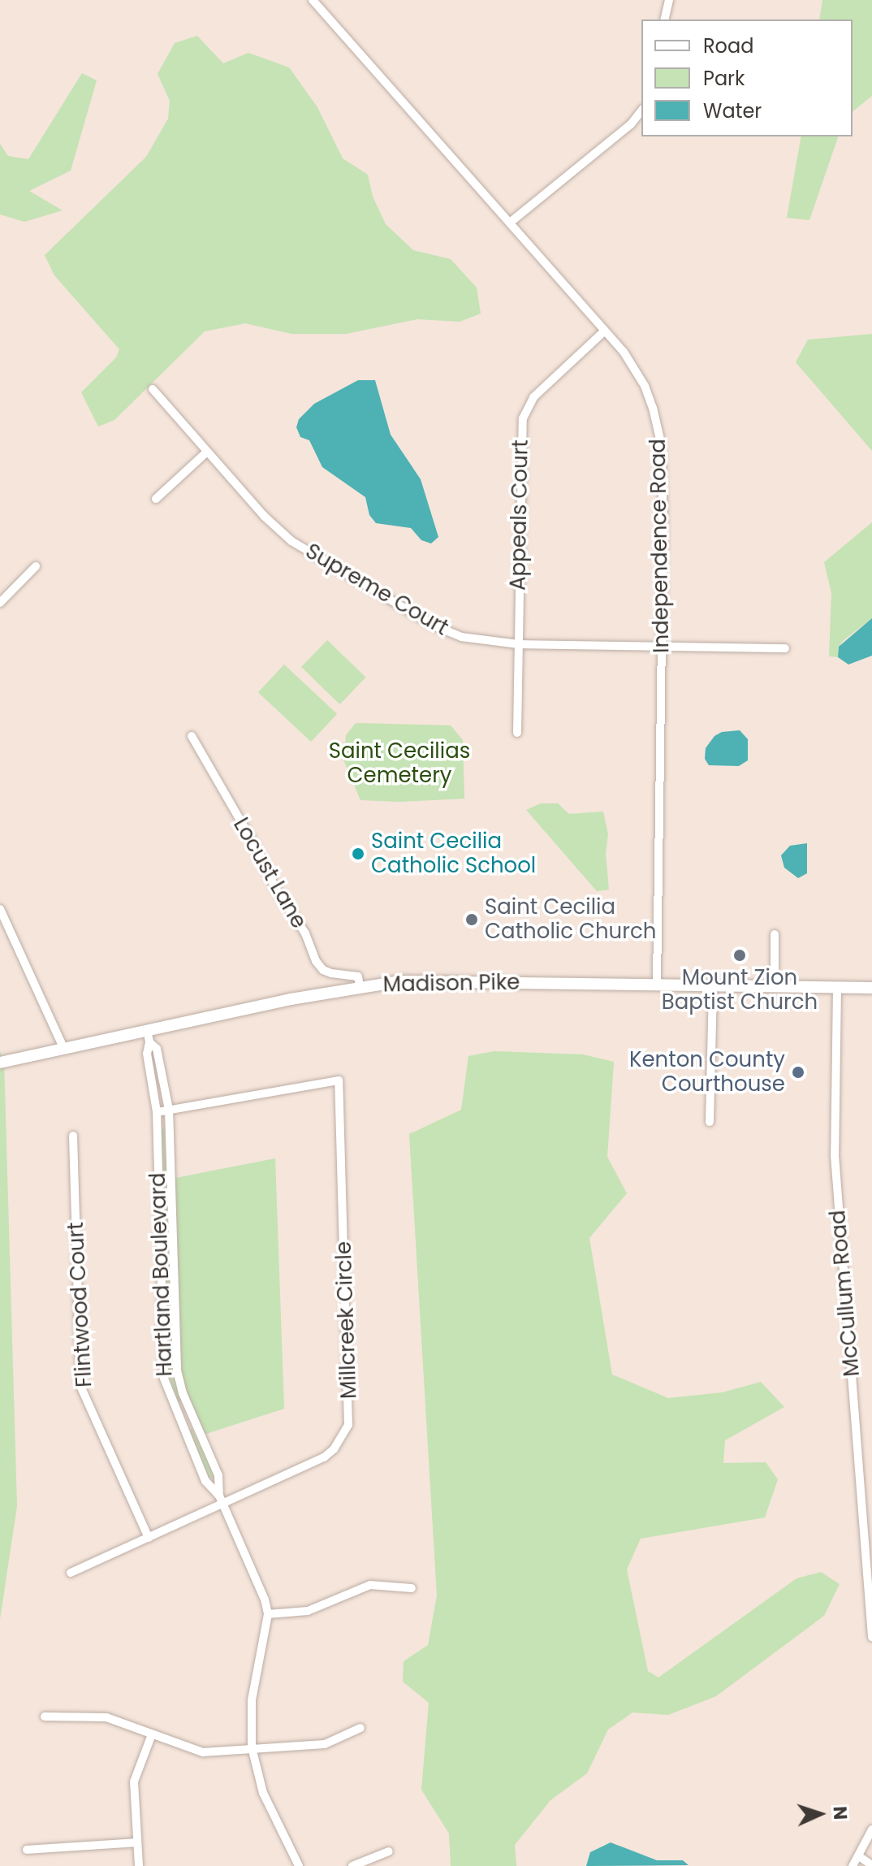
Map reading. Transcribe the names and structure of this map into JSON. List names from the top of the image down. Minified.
{"streets":{"main road":["Madison Pike"],"street":["Appeals Court","Independence Road","Supreme Court","Locust Lane","Hartland Boulevard","McCullum Road","Flintwood Court","Millcreek Circle"]},"crossings":[["Appeals Court","Independence Road"],["Appeals Court","Supreme Court"],["Independence Road","Supreme Court"],["Independence Road","Madison Pike"],["Locust Lane","Madison Pike"],["Madison Pike","Hartland Boulevard"],["Madison Pike","McCullum Road"],["Hartland Boulevard","Millcreek Circle"],["Flintwood Court","Millcreek Circle"]],"parks":["Saint Cecilias Cemetery"],"places":["Saint Cecilia Catholic School","Saint Cecilia Catholic Church","Mount Zion Baptist Church","Kenton County Courthouse"],"legend":["Road","Park","Water"],"north":"right"}
